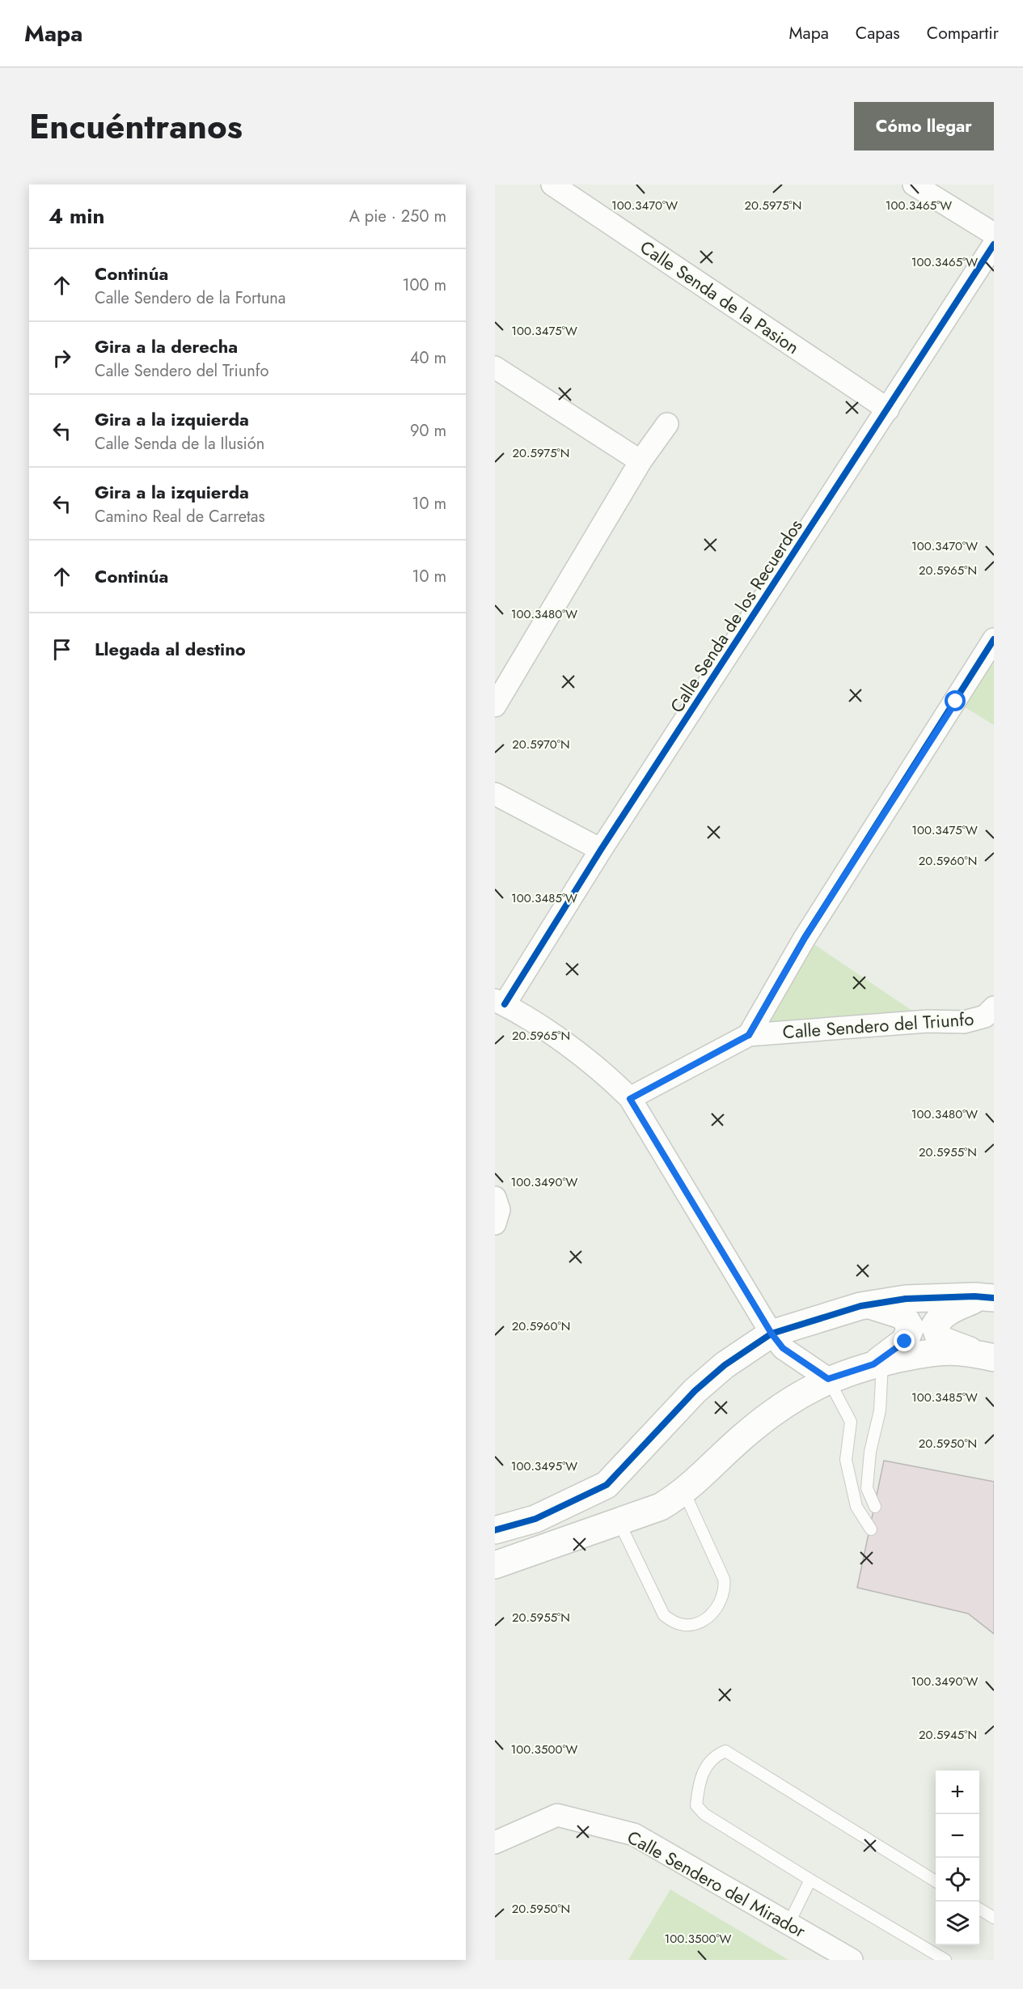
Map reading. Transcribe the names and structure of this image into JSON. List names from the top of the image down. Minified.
{"streets":{"street":["Calle Senda de la Pasion","Calle Senda de los Recuerdos","Calle Sendero del Triunfo","Calle Sendero del Mirador"]},"crossings":[["Calle Senda de la Pasion","Calle Senda de los Recuerdos"]],"page":{"header":"Mapa","nav":["Mapa","Capas","Compartir"],"title":"Encuéntranos","buttons":"Cómo llegar","heading":["4 min","A pie · 250 m"],"list":[["Continúa","Calle Sendero de la Fortuna","100 m"],["Gira a la derecha","Calle Sendero del Triunfo","40 m"],["Gira a la izquierda","Calle Senda de la Ilusión","90 m"],["Gira a la izquierda","Camino Real de Carretas","10 m"],["Continúa","10 m"],"Llegada al destino"],"map_buttons":["+","−"]},"coordinates":["20.5975°N","100.3465°W","100.3470°W","100.3475°W","20.5965°N","100.3480°W","20.5970°N","20.5960°N","100.3485°W","20.5955°N","100.3490°W","20.5950°N","100.3495°W","20.5945°N","100.3500°W"]}
